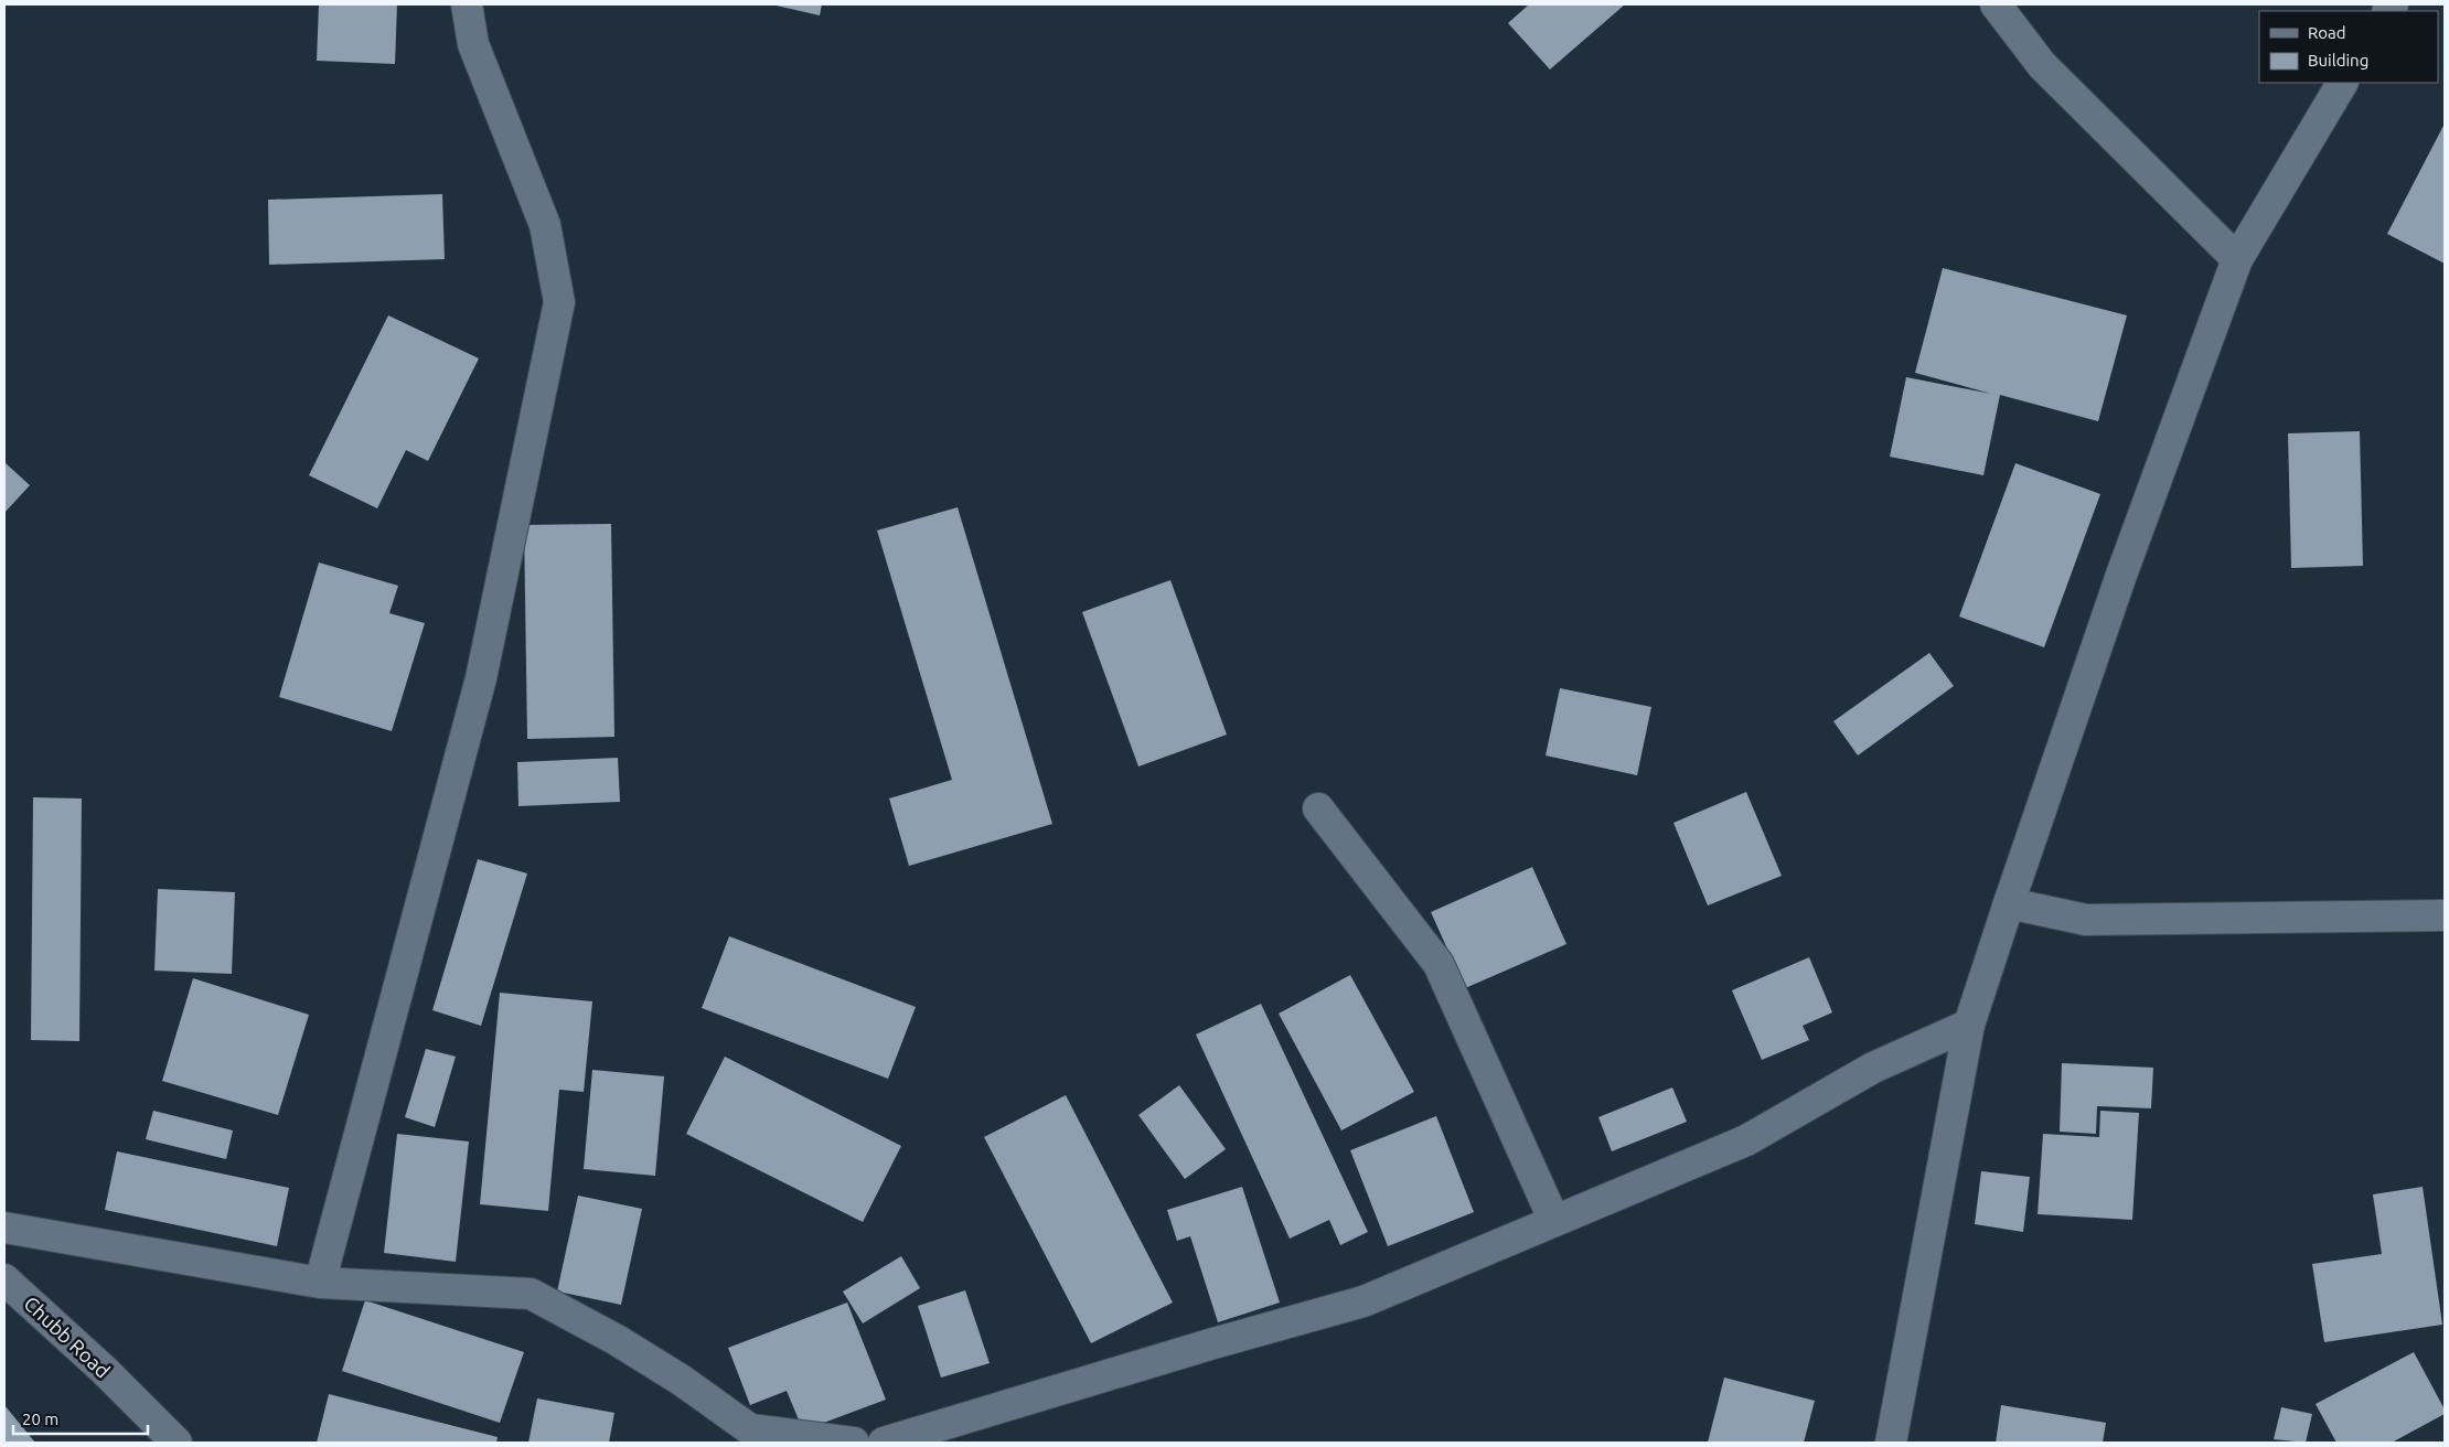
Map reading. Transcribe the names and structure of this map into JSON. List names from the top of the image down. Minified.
{"streets":{"street":["Chubb Road"]},"legend":["Road","Building"],"scale_bar":"20 m"}
